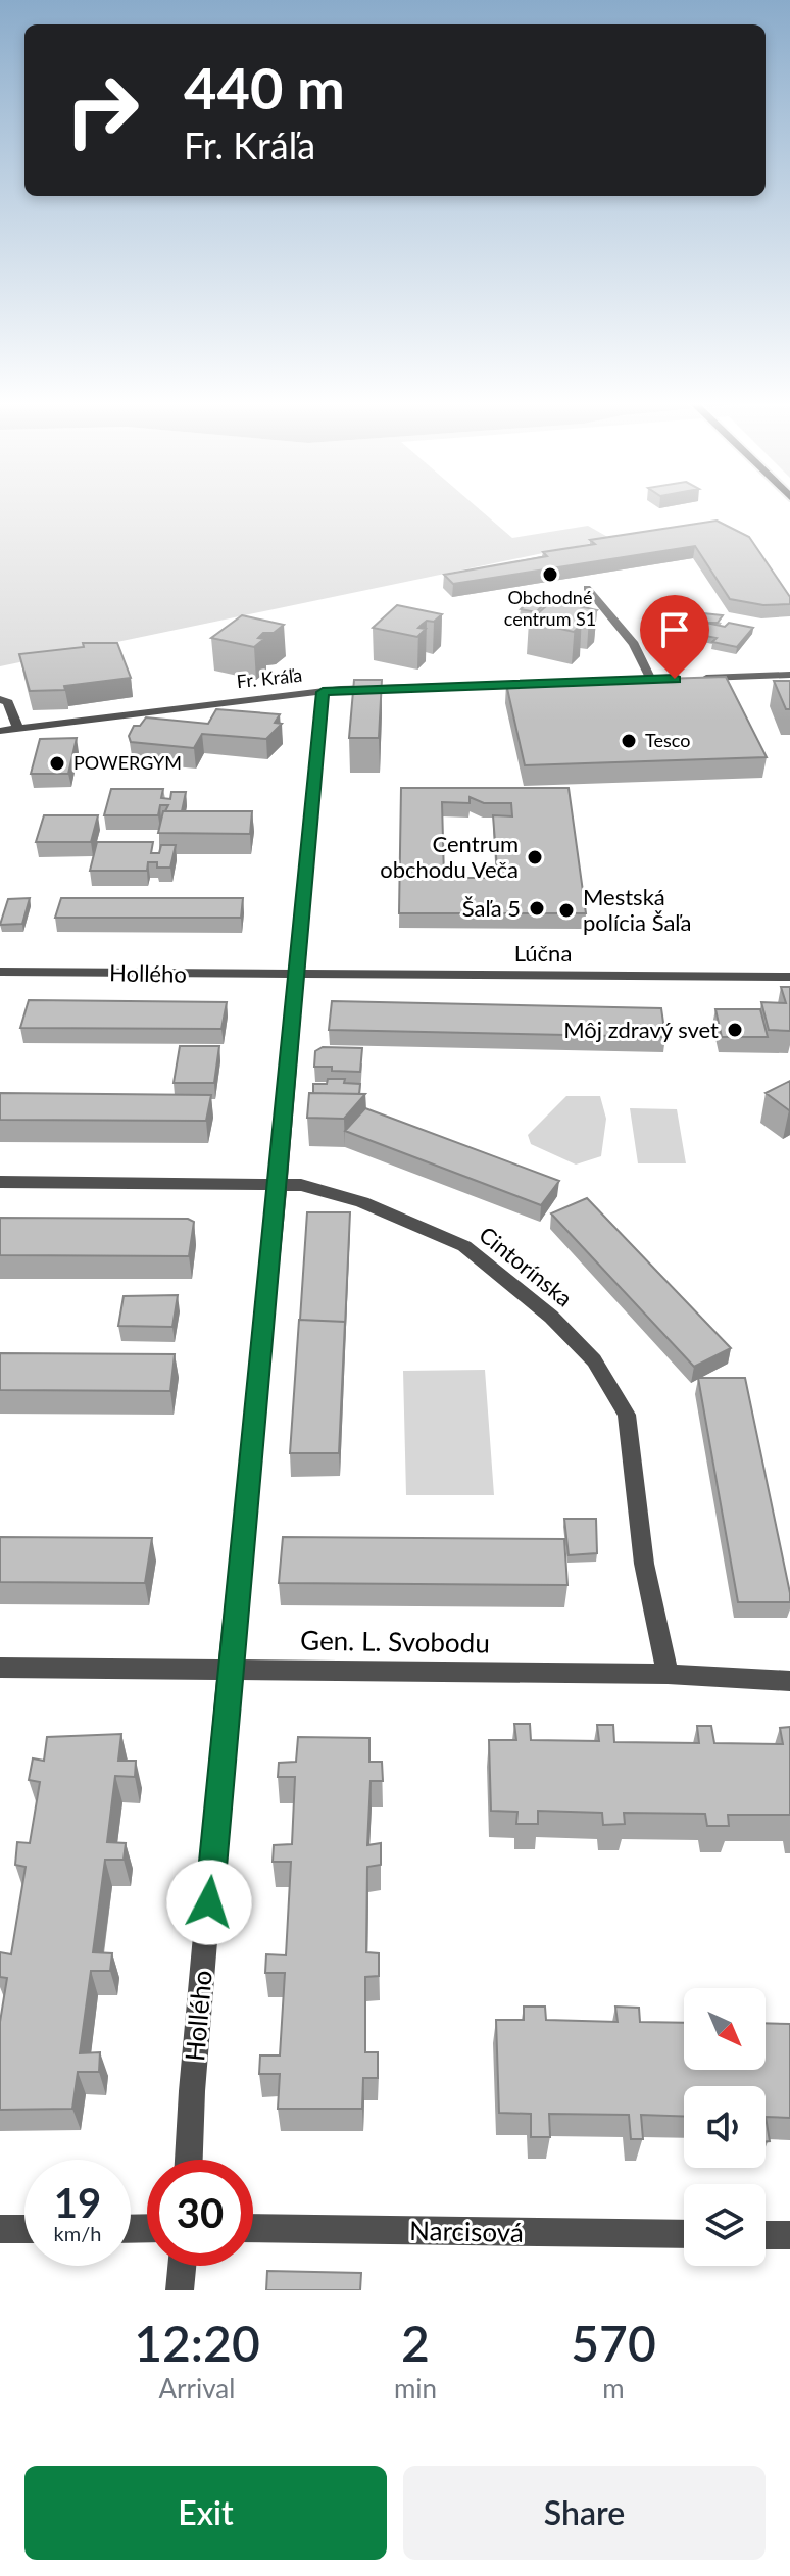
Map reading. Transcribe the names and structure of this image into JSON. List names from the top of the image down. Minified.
{"streets":{"street":["Fr. Kráľa","Lúčna","Hollého","Cintorínska","Gen. L. Svobodu","Narcisová"]},"crossings":[["Fr. Kráľa","Hollého"],["Lúčna","Hollého"],["Hollého","Cintorínska"],["Hollého","Gen. L. Svobodu"],["Cintorínska","Gen. L. Svobodu"]],"places":["Obchodné centrum S1","Tesco","POWERGYM","Centrum obchodu Veča","Šaľa 5","Mestská polícia Šaľa","Môj zdravý svet"],"north":"bottom right","page":{"turn":["440 m","Fr. Kráľa"],"speed":"19 km/h","limit":"30","eta":["12:20","Arrival","2","min","570","m"],"buttons":["Exit","Share"]}}
